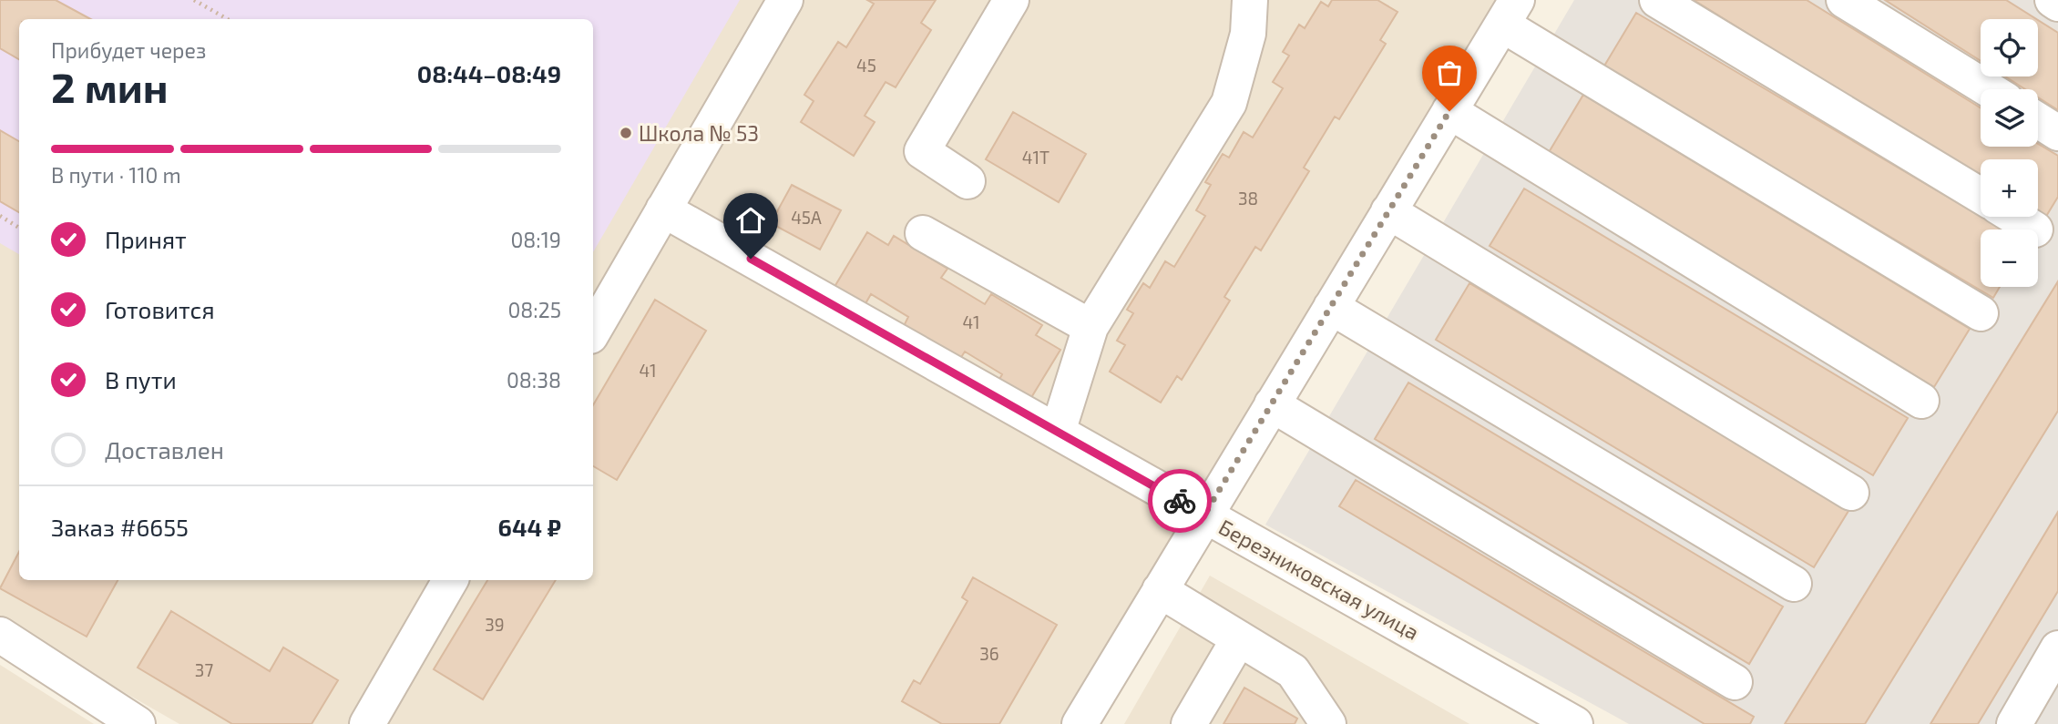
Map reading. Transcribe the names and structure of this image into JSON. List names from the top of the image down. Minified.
{"streets":{"street":["Березниковская улица"]},"places":["Школа № 53"],"house_numbers":["45","41Т","38","45А","41","41","39","36","37"],"page":{"map_buttons":["+","−"],"heading":["2 мин","Прибудет через","08:44–08:49"],"panel":["Заказ #6655","644 ₽"],"bar":"В пути · 110 m","list":[["Принят","08:19"],["Готовится","08:25"],["В пути","08:38"],"Доставлен"]}}
